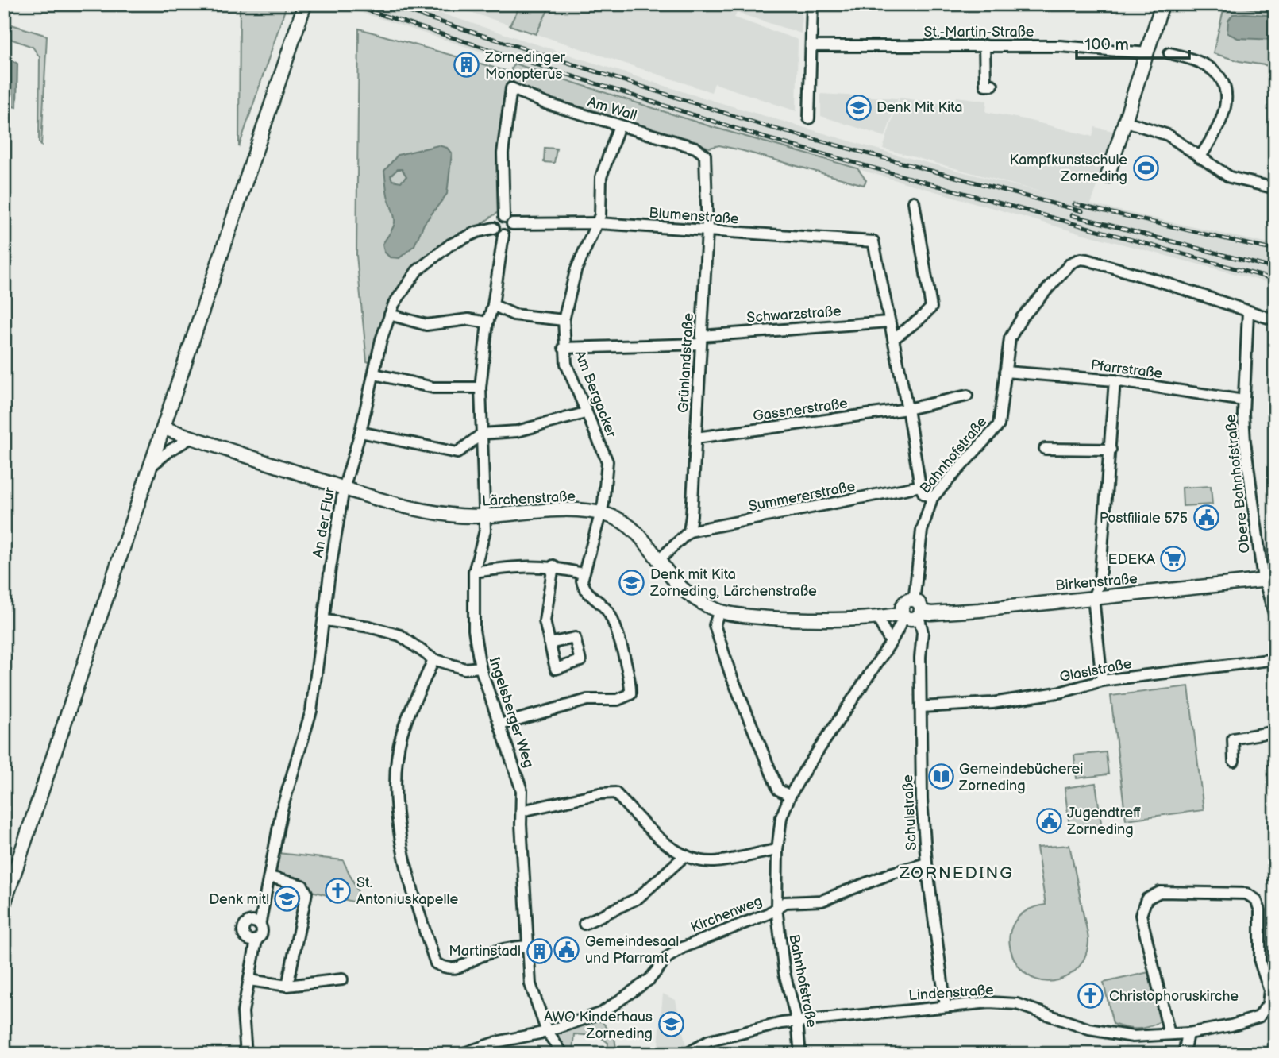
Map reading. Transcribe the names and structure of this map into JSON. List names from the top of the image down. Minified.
{"streets":{"street":["St.-Martin-Straße","Am Wall","Blumenstraße","Schwarzstraße","Grünlandstraße","Pfarrstraße","Am Bergacker","Gassnerstraße","Bahnhofstraße","Obere Bahnhofstraße","Summererstraße","Lärchenstraße","An der Flur","Birkenstraße","Glaslstraße","Ingelsberger Weg","Schulstraße","Kirchenweg","Lindenstraße"]},"crossings":[["Am Wall","Blumenstraße"],["Am Wall","Grünlandstraße"],["Am Wall","Am Bergacker"],["Am Wall","An der Flur"],["Am Wall","Ingelsberger Weg"],["Blumenstraße","Schwarzstraße"],["Blumenstraße","Grünlandstraße"],["Blumenstraße","Am Bergacker"],["Blumenstraße","An der Flur"],["Blumenstraße","Ingelsberger Weg"],["Schwarzstraße","Grünlandstraße"],["Schwarzstraße","Am Bergacker"],["Grünlandstraße","Gassnerstraße"],["Grünlandstraße","Summererstraße"],["Pfarrstraße","Bahnhofstraße"],["Pfarrstraße","Obere Bahnhofstraße"],["Am Bergacker","Lärchenstraße"],["Bahnhofstraße","Obere Bahnhofstraße"],["Bahnhofstraße","Lärchenstraße"],["Bahnhofstraße","Birkenstraße"],["Bahnhofstraße","Schulstraße"],["Bahnhofstraße","Kirchenweg"],["Bahnhofstraße","Lindenstraße"],["Obere Bahnhofstraße","Birkenstraße"],["Lärchenstraße","An der Flur"],["Lärchenstraße","Birkenstraße"],["Lärchenstraße","Ingelsberger Weg"],["Lärchenstraße","Schulstraße"],["An der Flur","Ingelsberger Weg"],["Birkenstraße","Schulstraße"],["Glaslstraße","Schulstraße"],["Ingelsberger Weg","Kirchenweg"],["Schulstraße","Kirchenweg"],["Schulstraße","Lindenstraße"]],"districts":["ZORNEDING"],"places":{"building":["Zornedinger Monopterus","Martinstadl"],"school or university":["Denk Mit Kita","Denk mit Kita Zorneding, Lärchenstraße","Denk mit!","AWO Kinderhaus Zorneding"],"sports":["Kampfkunstschule Zorneding"],"public building":["Postfiliale 575","Jugendtreff Zorneding","Gemeindesaal und Pfarramt"],"supermarket":["EDEKA"],"library":["Gemeindebücherei Zorneding"],"church":["St. Antoniuskapelle","Christophoruskirche"]},"scale_bar":"100 m"}
